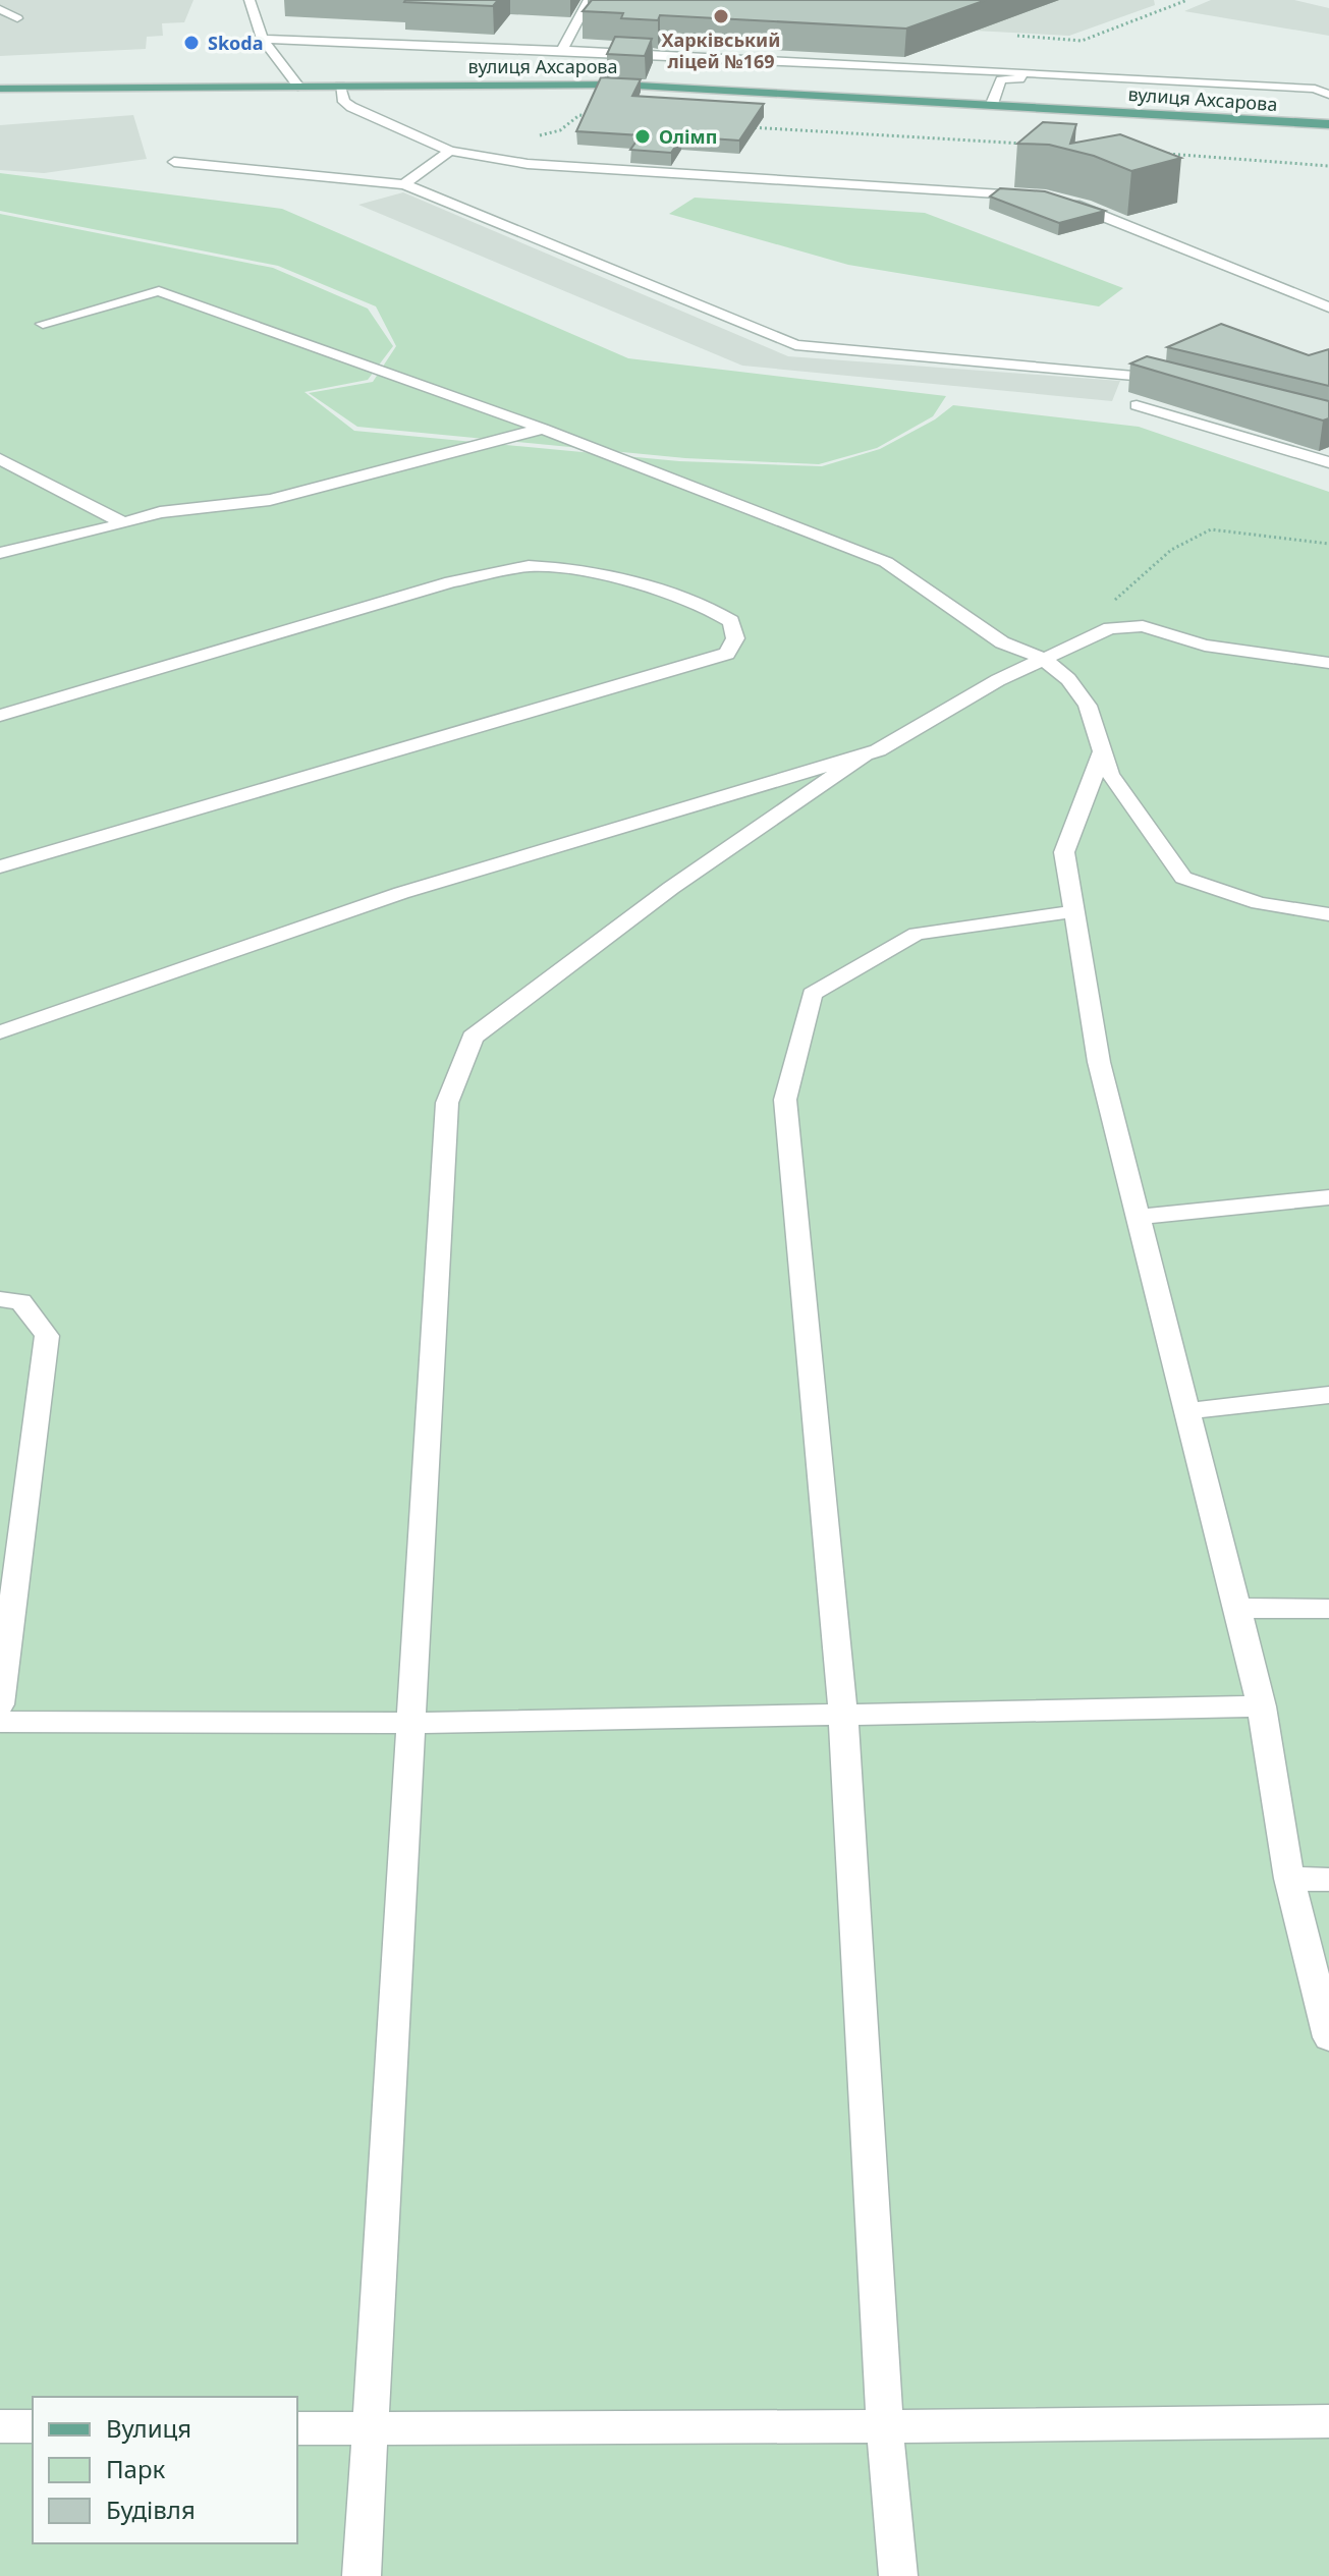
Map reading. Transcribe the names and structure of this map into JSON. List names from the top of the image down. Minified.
{"streets":{"main road":["вулиця Ахсарова"]},"places":["Харківський ліцей №169","Skoda","Олімп"],"legend":["Вулиця","Парк","Будівля"]}
